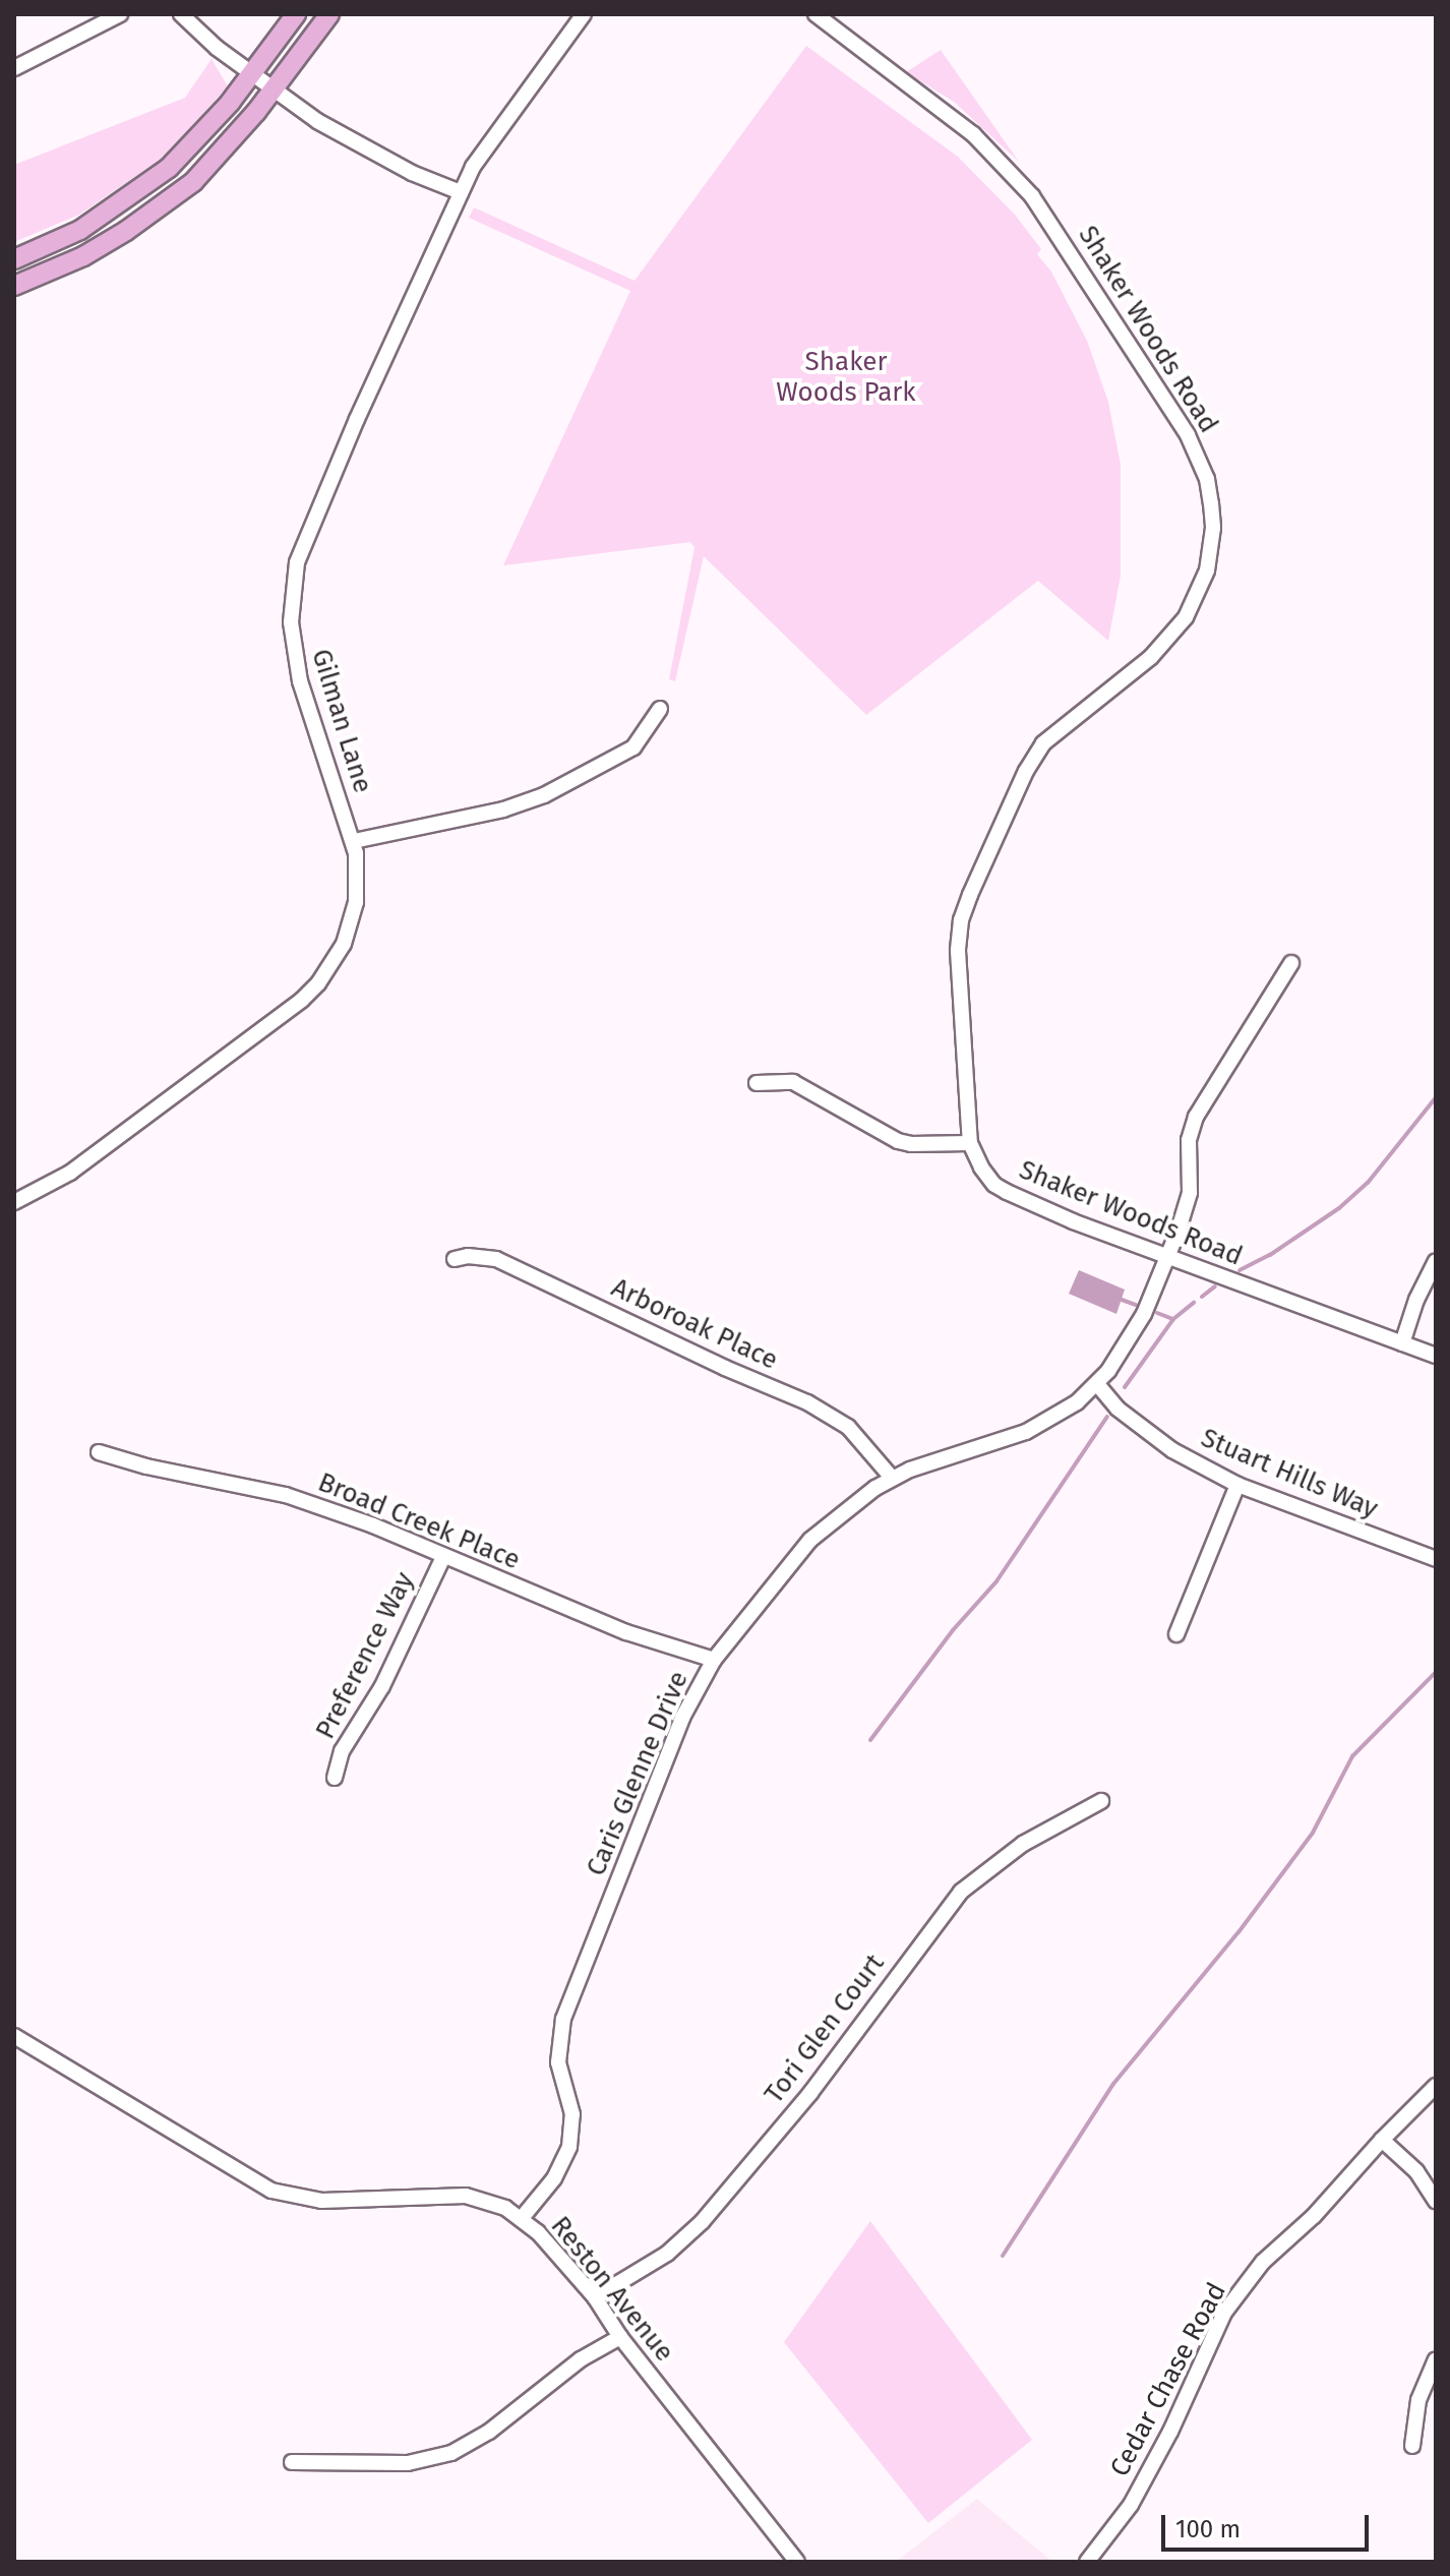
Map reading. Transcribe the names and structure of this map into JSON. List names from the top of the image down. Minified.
{"streets":{"street":["Shaker Woods Road","Gilman Lane","Arboroak Place","Stuart Hills Way","Broad Creek Place","Preference Way","Caris Glenne Drive","Tori Glen Court","Reston Avenue","Cedar Chase Road"]},"crossings":[["Shaker Woods Road","Caris Glenne Drive"],["Arboroak Place","Caris Glenne Drive"],["Stuart Hills Way","Caris Glenne Drive"],["Broad Creek Place","Preference Way"],["Broad Creek Place","Caris Glenne Drive"],["Caris Glenne Drive","Reston Avenue"],["Tori Glen Court","Reston Avenue"]],"parks":["Shaker Woods Park"],"scale_bar":"100 m"}
